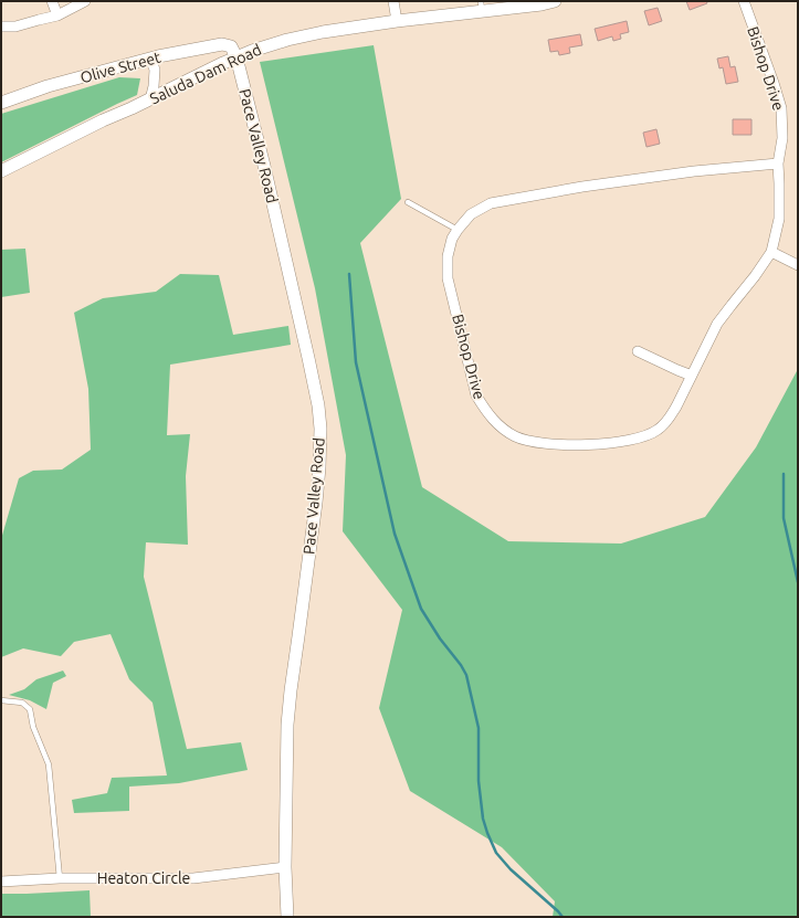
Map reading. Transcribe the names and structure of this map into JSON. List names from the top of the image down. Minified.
{"streets":{"street":["Olive Street","Bishop Drive","Saluda Dam Road","Pace Valley Road","Heaton Circle"]},"crossings":[["Olive Street","Saluda Dam Road"],["Olive Street","Pace Valley Road"],["Saluda Dam Road","Pace Valley Road"],["Pace Valley Road","Heaton Circle"]]}
